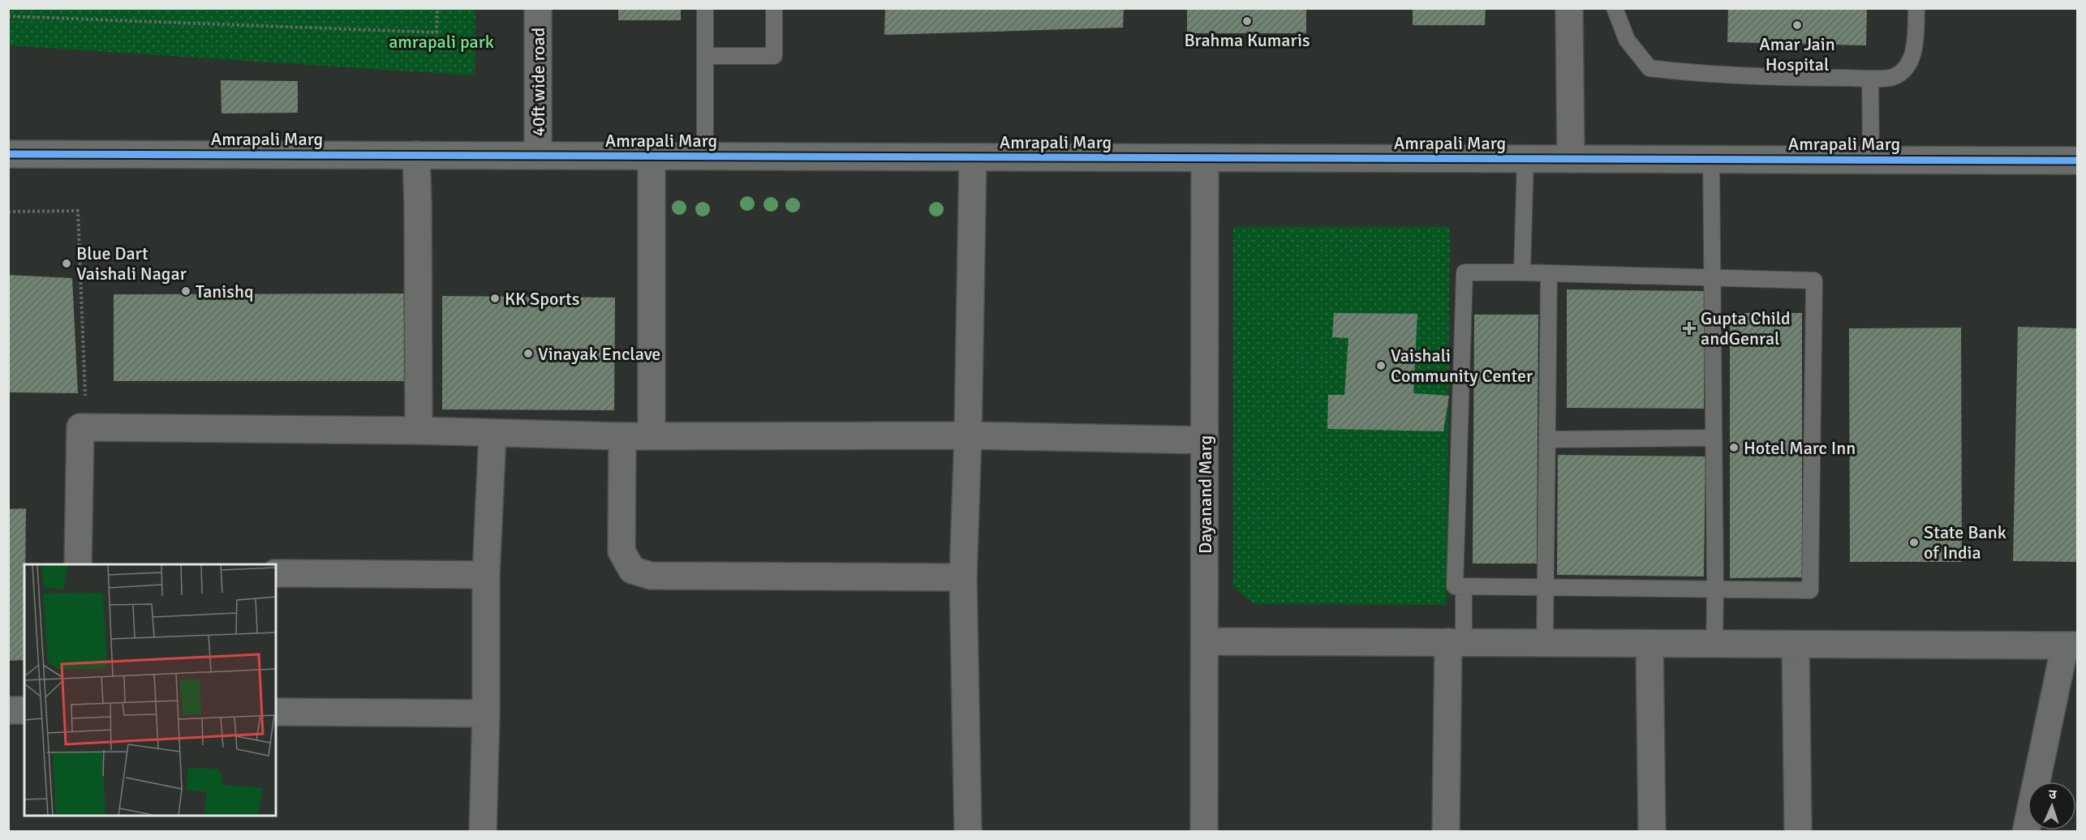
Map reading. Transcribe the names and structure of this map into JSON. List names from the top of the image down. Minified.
{"streets":{"street":["40ft wide road","Amrapali Marg","Dayanand Marg"]},"crossings":[["40ft wide road","Amrapali Marg"],["Amrapali Marg","Dayanand Marg"]],"parks":["amrapali park"],"places":{"other":["Brahma Kumaris","Amar Jain Hospital","Blue Dart Vaishali Nagar","Tanishq","KK Sports","Vinayak Enclave","Vaishali Community Center","Hotel Marc Inn","State Bank of India"],"health":["Gupta Child andGenral"]},"north":"top"}
